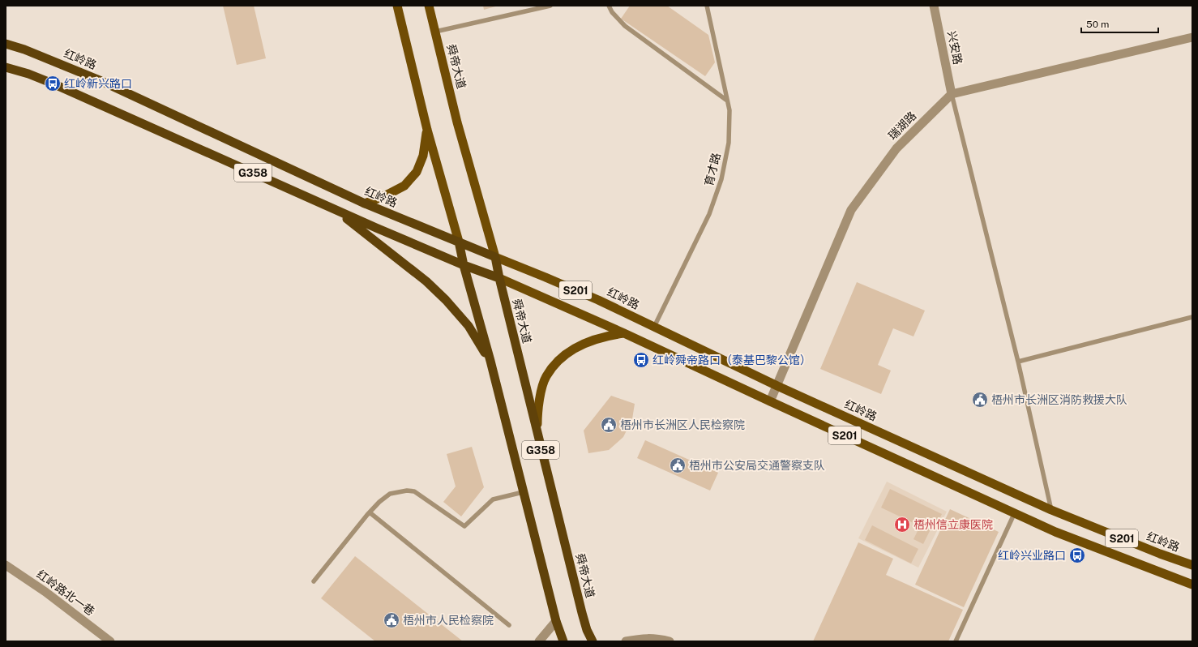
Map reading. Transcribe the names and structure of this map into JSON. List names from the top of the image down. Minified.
{"streets":{"highway":["红岭路","舜帝大道","G358"],"main road":["S201"],"street":["兴安路","瑞湖路","红岭路北一巷"],"lane":["育才路"]},"crossings":[["兴安路","瑞湖路"],["红岭路","舜帝大道"],["红岭路","瑞湖路"],["红岭路","育才路"],["红岭路","G358"],["舜帝大道","G358"],["舜帝大道","S201"],["瑞湖路","S201"],["G358","S201"]],"places":{"bus stop":["红岭新兴路口","红岭舜帝路口（泰基巴黎公馆）","红岭兴业路口"],"public building":["梧州市长洲区消防救援大队","梧州市长洲区人民检察院","梧州市公安局交通警察支队","梧州市人民检察院"],"hospital":["梧州信立康医院"]},"scale_bar":"50 m"}
